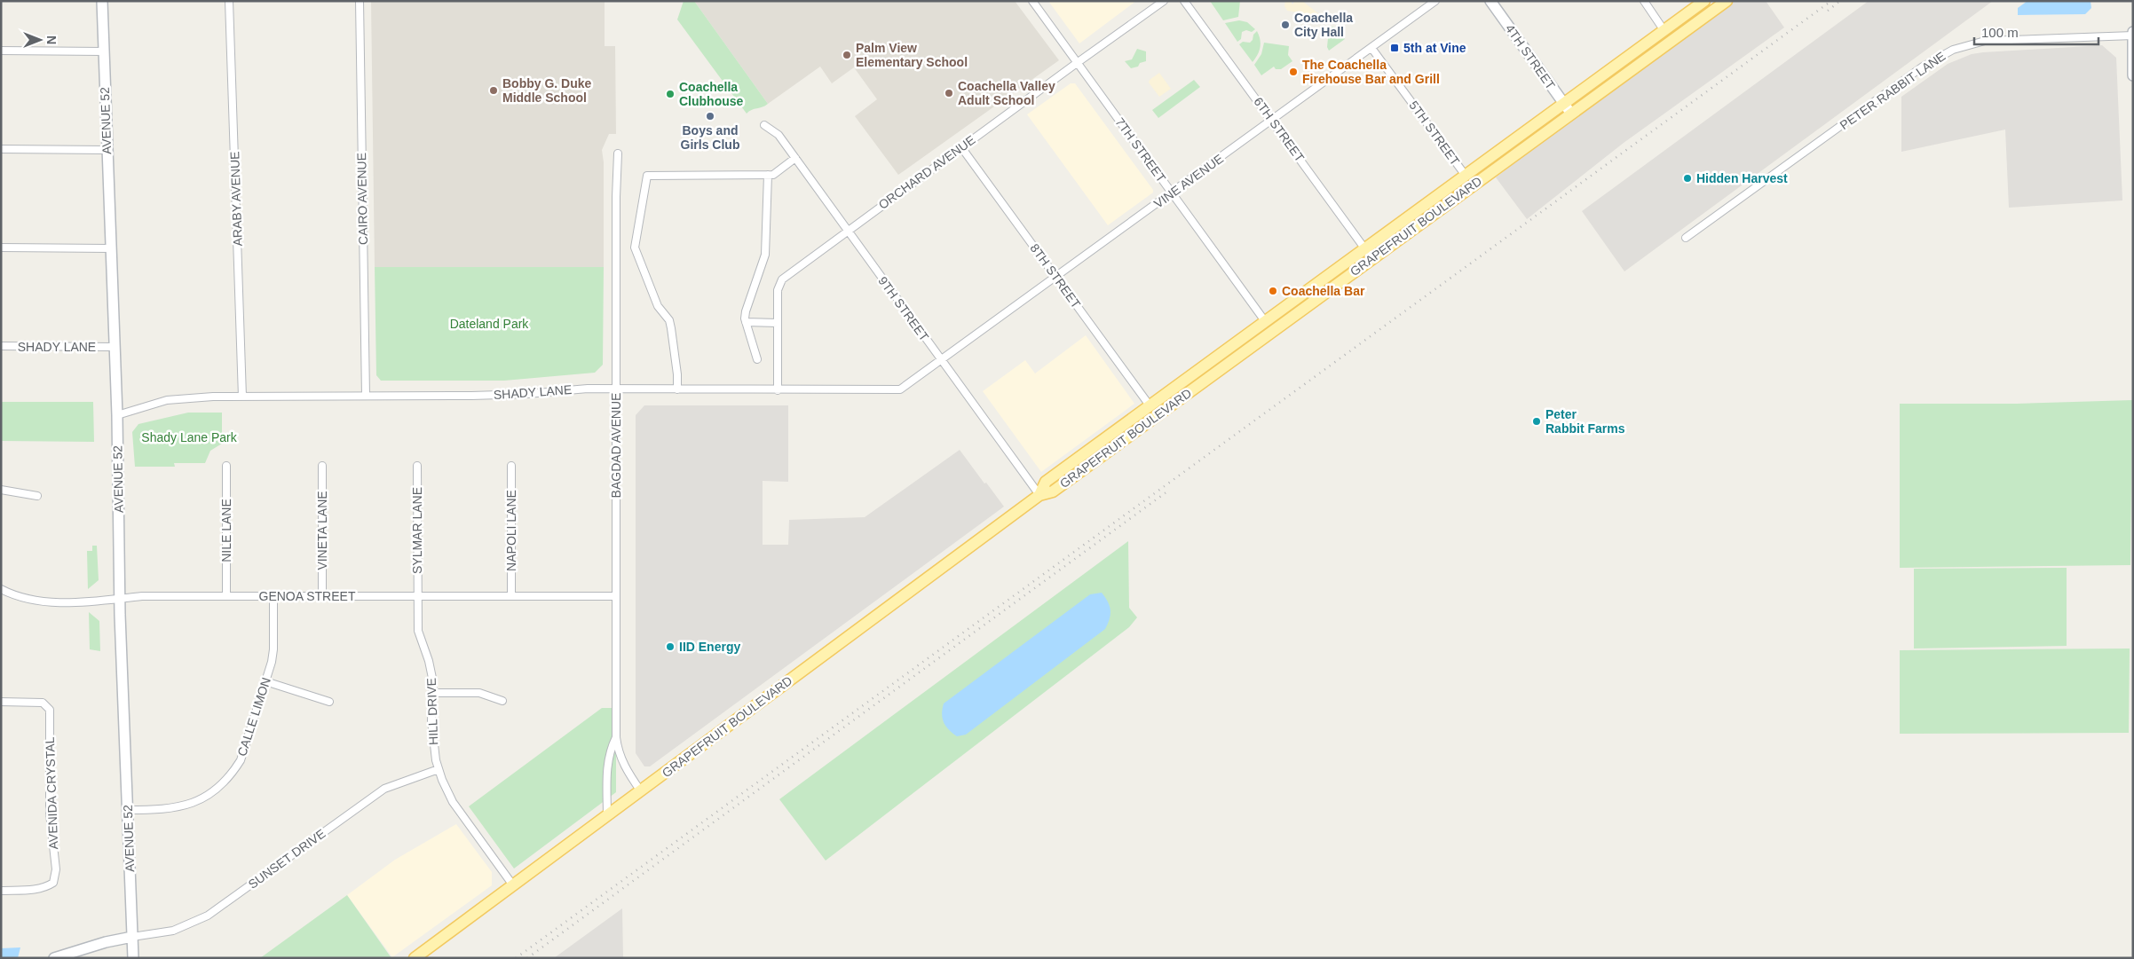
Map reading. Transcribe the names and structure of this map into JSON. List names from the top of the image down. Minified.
{"streets":{"main road":["4TH STREET","AVENUE 52","GRAPEFRUIT BOULEVARD"],"street":["PETER RABBIT LANE","6TH STREET","5TH STREET","7TH STREET","ORCHARD AVENUE","VINE AVENUE","ARABY AVENUE","CAIRO AVENUE","8TH STREET","9TH STREET","SHADY LANE","BAGDAD AVENUE","NILE LANE","VINETA LANE","SYLMAR LANE","NAPOLI LANE","GENOA STREET","HILL DRIVE","CALLE LIMON","AVENIDA CRYSTAL","SUNSET DRIVE"]},"crossings":[["4TH STREET","GRAPEFRUIT BOULEVARD"],["AVENUE 52","SHADY LANE"],["AVENUE 52","GENOA STREET"],["AVENUE 52","CALLE LIMON"],["AVENUE 52","SUNSET DRIVE"],["6TH STREET","VINE AVENUE"],["6TH STREET","GRAPEFRUIT BOULEVARD"],["5TH STREET","VINE AVENUE"],["5TH STREET","GRAPEFRUIT BOULEVARD"],["7TH STREET","ORCHARD AVENUE"],["7TH STREET","VINE AVENUE"],["7TH STREET","GRAPEFRUIT BOULEVARD"],["ORCHARD AVENUE","8TH STREET"],["ORCHARD AVENUE","9TH STREET"],["ORCHARD AVENUE","SHADY LANE"],["VINE AVENUE","8TH STREET"],["VINE AVENUE","9TH STREET"],["VINE AVENUE","SHADY LANE"],["ARABY AVENUE","SHADY LANE"],["CAIRO AVENUE","SHADY LANE"],["GRAPEFRUIT BOULEVARD","8TH STREET"],["GRAPEFRUIT BOULEVARD","9TH STREET"],["GRAPEFRUIT BOULEVARD","BAGDAD AVENUE"],["GRAPEFRUIT BOULEVARD","HILL DRIVE"],["9TH STREET","SHADY LANE"],["SHADY LANE","BAGDAD AVENUE"],["BAGDAD AVENUE","GENOA STREET"],["NILE LANE","GENOA STREET"],["VINETA LANE","GENOA STREET"],["SYLMAR LANE","GENOA STREET"],["SYLMAR LANE","HILL DRIVE"],["NAPOLI LANE","GENOA STREET"],["GENOA STREET","HILL DRIVE"],["GENOA STREET","CALLE LIMON"],["HILL DRIVE","SUNSET DRIVE"]],"parks":["Dateland Park","Shady Lane Park"],"places":{"other":["Coachella City Hall","Palm View Elementary School","The Coachella Firehouse Bar and Grill","Bobby G. Duke Middle School","Coachella Valley Adult School","Coachella Clubhouse","Boys and Girls Club","Hidden Harvest","Coachella Bar","Peter Rabbit Farms","IID Energy"],"transit":["5th at Vine"]},"scale_bar":"100 m","north":"right"}
